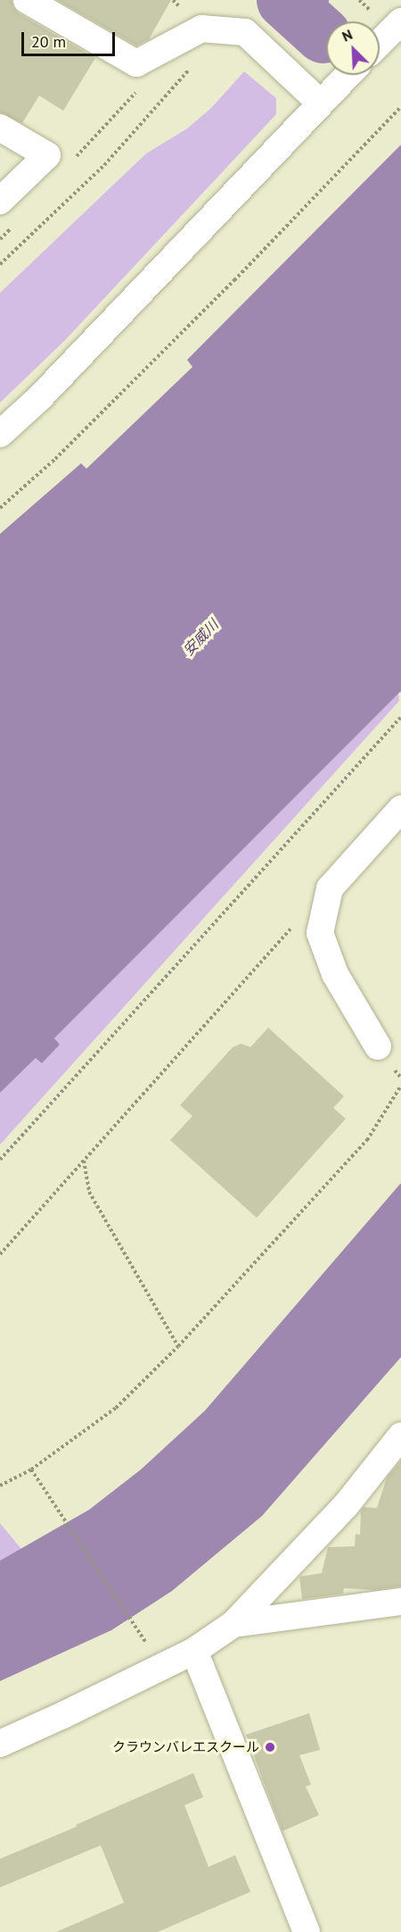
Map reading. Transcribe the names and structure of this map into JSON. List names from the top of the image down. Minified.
{"water":["安威川"],"places":["クラウンバレエスクール"],"scale_bar":"20 m","north":"top left"}
